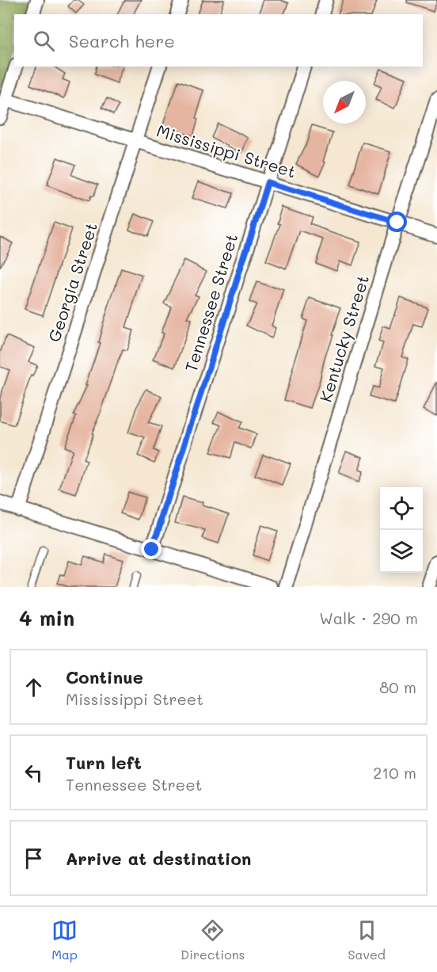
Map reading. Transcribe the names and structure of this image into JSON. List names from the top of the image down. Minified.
{"streets":{"street":["Mississippi Street","Georgia Street","Tennessee Street","Kentucky Street"]},"crossings":[["Mississippi Street","Georgia Street"],["Mississippi Street","Tennessee Street"],["Mississippi Street","Kentucky Street"]],"north":"bottom left","page":{"search":"Search here","heading":["4 min","Walk · 290 m"],"list":[["Continue","Mississippi Street","80 m"],["Turn left","Tennessee Street","210 m"],"Arrive at destination"],"nav":["Map","Directions","Saved"]}}
